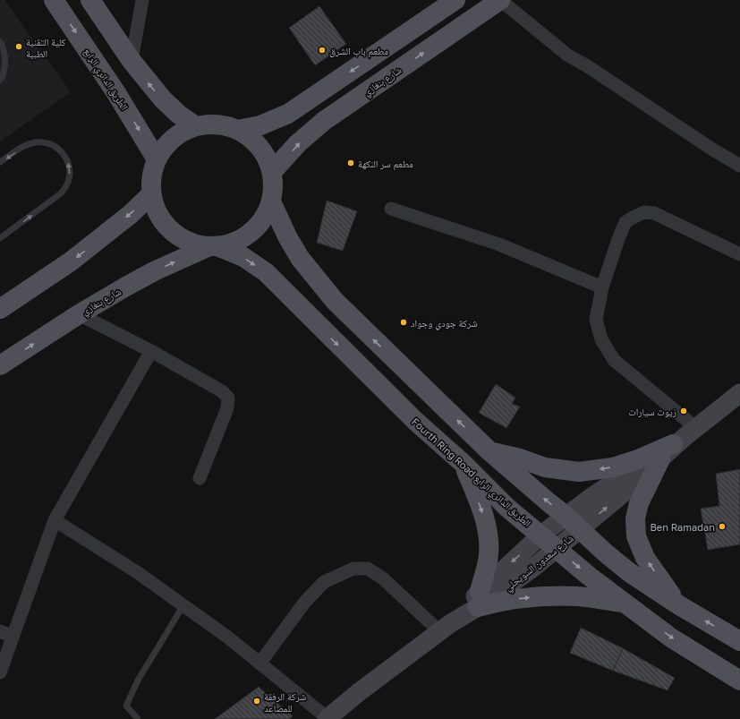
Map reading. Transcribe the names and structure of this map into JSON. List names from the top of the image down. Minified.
{"streets":{"main road":["الطريق الدائري الرابع","شارع بنغازي","Fourth Ring Road الطريق الدائري الرابع","شارع سعدون السويحلي"]},"crossings":[["الطريق الدائري الرابع","شارع بنغازي"],["الطريق الدائري الرابع","Fourth Ring Road الطريق الدائري الرابع"],["شارع بنغازي","Fourth Ring Road الطريق الدائري الرابع"],["Fourth Ring Road الطريق الدائري الرابع","شارع سعدون السويحلي"]],"places":["كلية التقنية الطبية","مطعم باب الشرق","مطعم سر النكهة","شركة جودي وجواد","زيوت سيارات","Ben Ramadan","شركة الرفقة للمصاعد"]}
